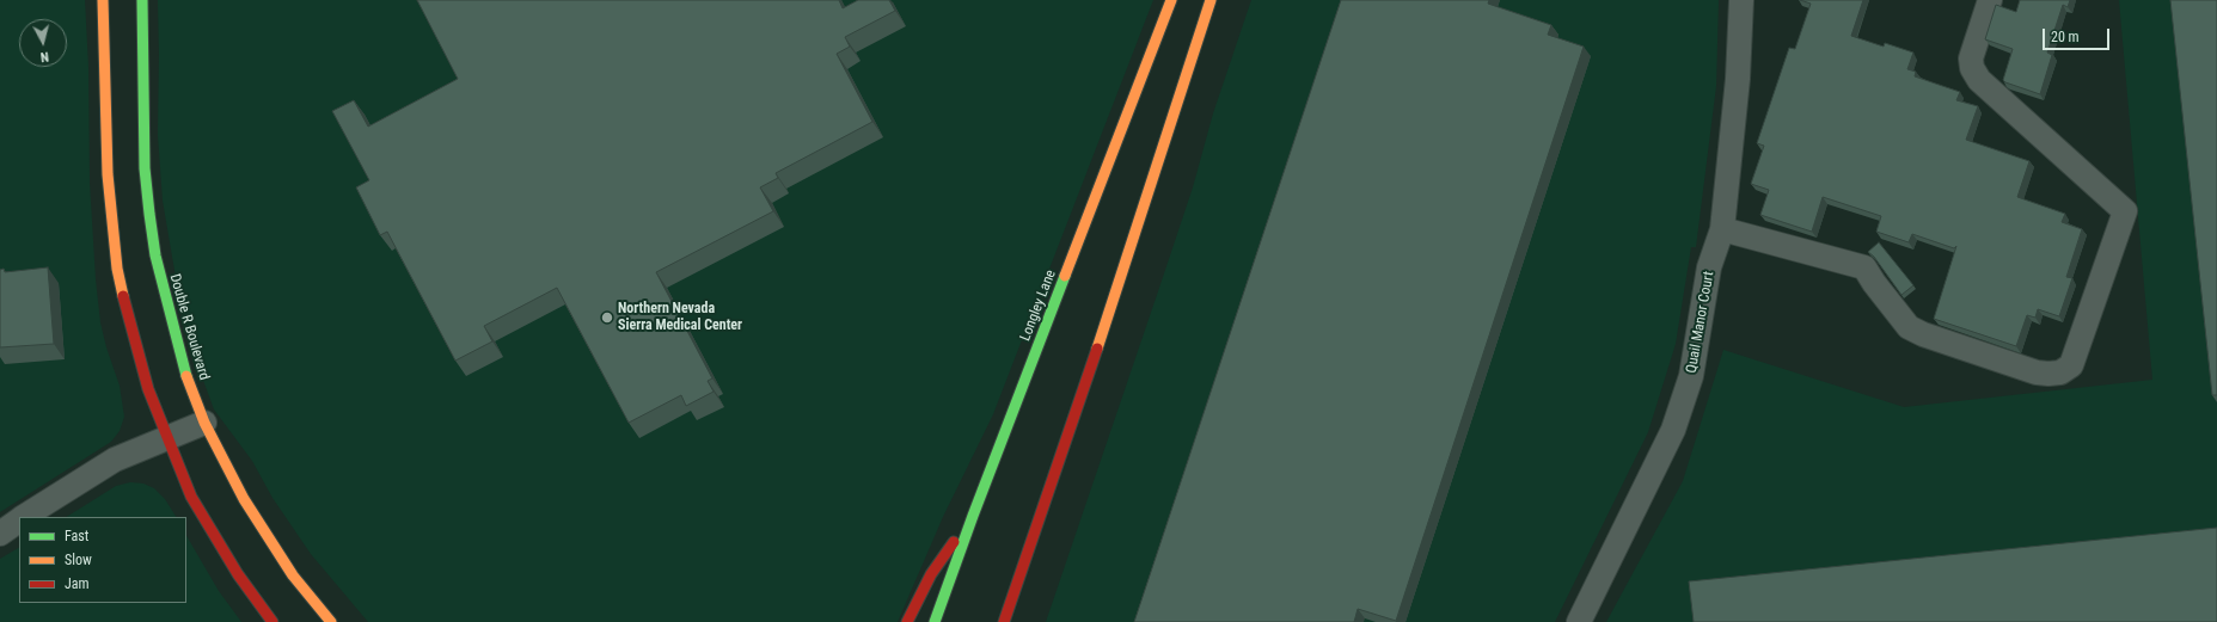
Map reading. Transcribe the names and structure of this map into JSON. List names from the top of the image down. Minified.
{"streets":{"main road":["Longley Lane","Double R Boulevard"],"street":["Quail Manor Court"]},"places":["Northern Nevada Sierra Medical Center"],"legend":["Fast","Slow","Jam"],"scale_bar":"20 m","north":"bottom"}
